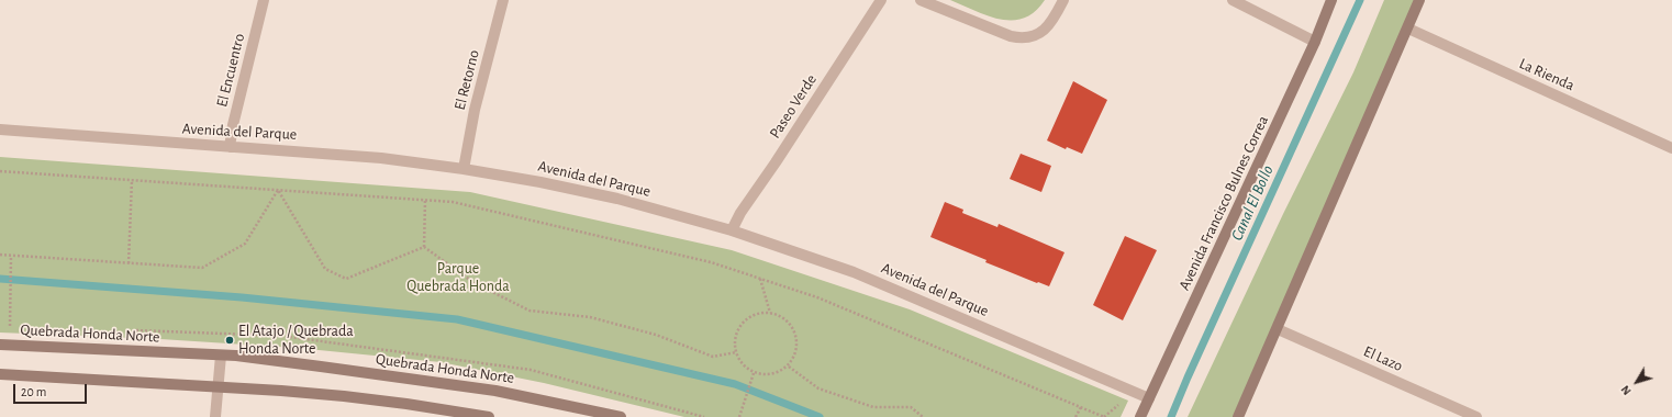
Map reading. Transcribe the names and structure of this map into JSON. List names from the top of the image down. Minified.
{"streets":{"street":["El Encuentro","La Rienda","El Retorno","Paseo Verde","Avenida del Parque","Avenida Francisco Bulnes Correa","Quebrada Honda Norte","El Lazo"]},"crossings":[["El Encuentro","Avenida del Parque"],["El Retorno","Avenida del Parque"],["Paseo Verde","Avenida del Parque"],["Avenida del Parque","Avenida Francisco Bulnes Correa"]],"water":["Canal El Bollo"],"parks":["Parque Quebrada Honda"],"places":["El Atajo / Quebrada Honda Norte"],"scale_bar":"20 m","north":"bottom left"}
